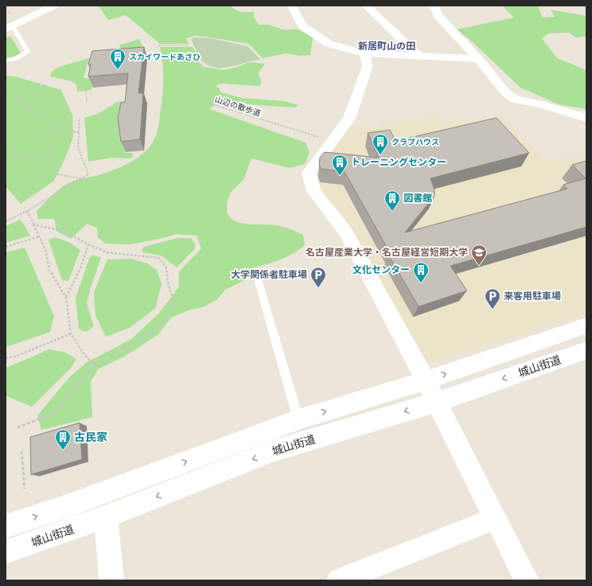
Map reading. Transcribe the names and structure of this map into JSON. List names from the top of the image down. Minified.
{"streets":{"street":["城山街道"],"path":["山辺の散歩道"]},"districts":["新居町山の田"],"places":{"building":["スカイワードあさひ","クラブハウス","トレーニングセンター","図書館","文化センター","古民家"],"school or university":["名古屋産業大学・名古屋経営短期大学"],"parking":["大学関係者駐車場","来客用駐車場"]}}
